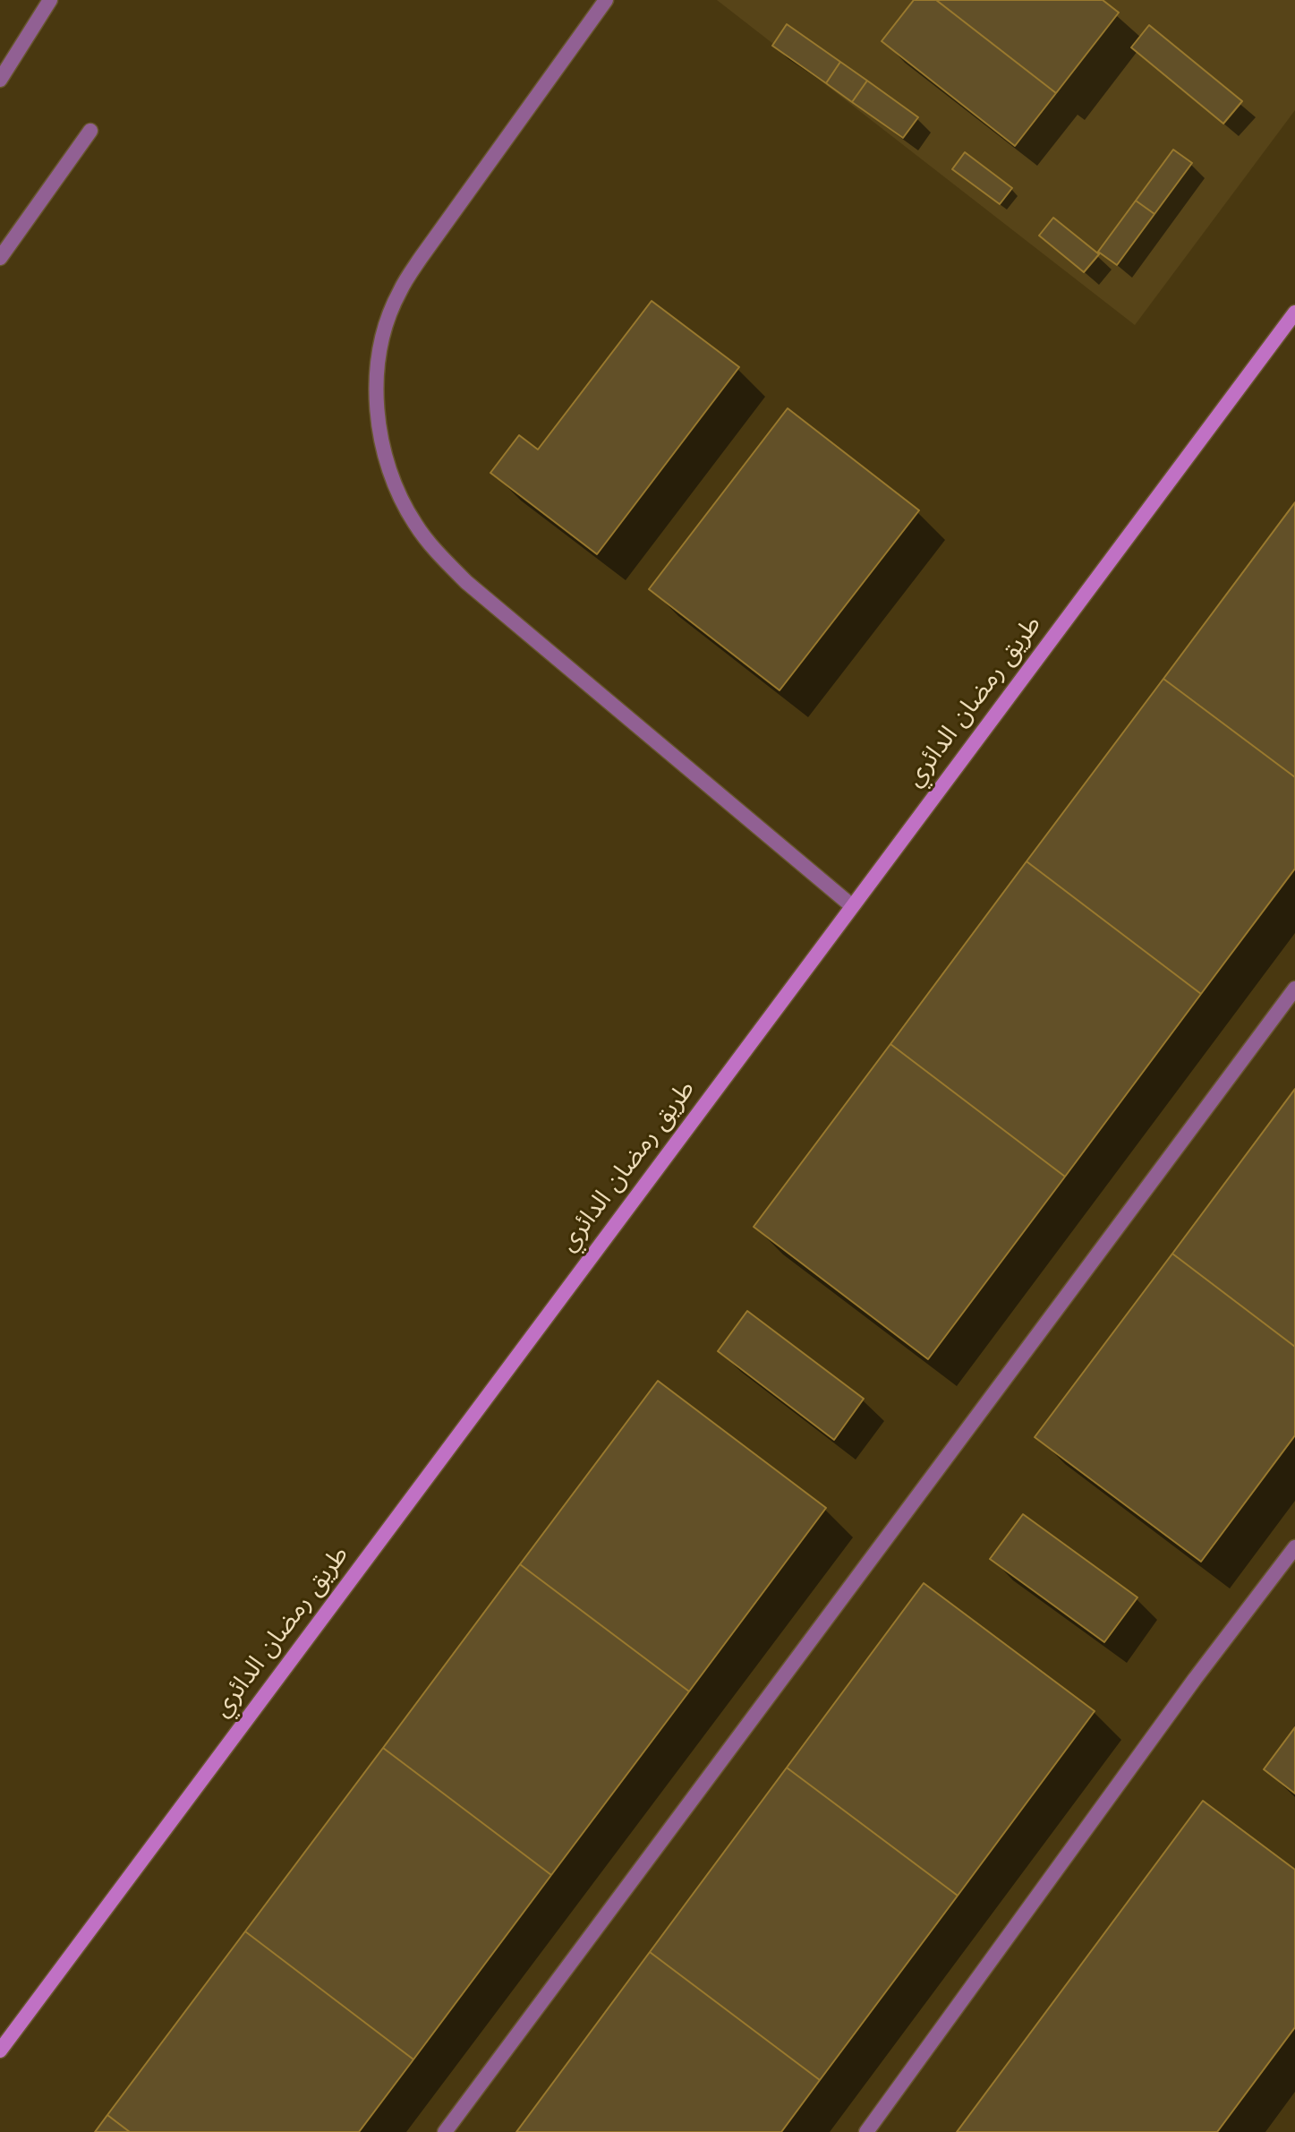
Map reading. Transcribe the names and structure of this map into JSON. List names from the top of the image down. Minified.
{"streets":{"street":["طريق رمضان الدائري"]}}
